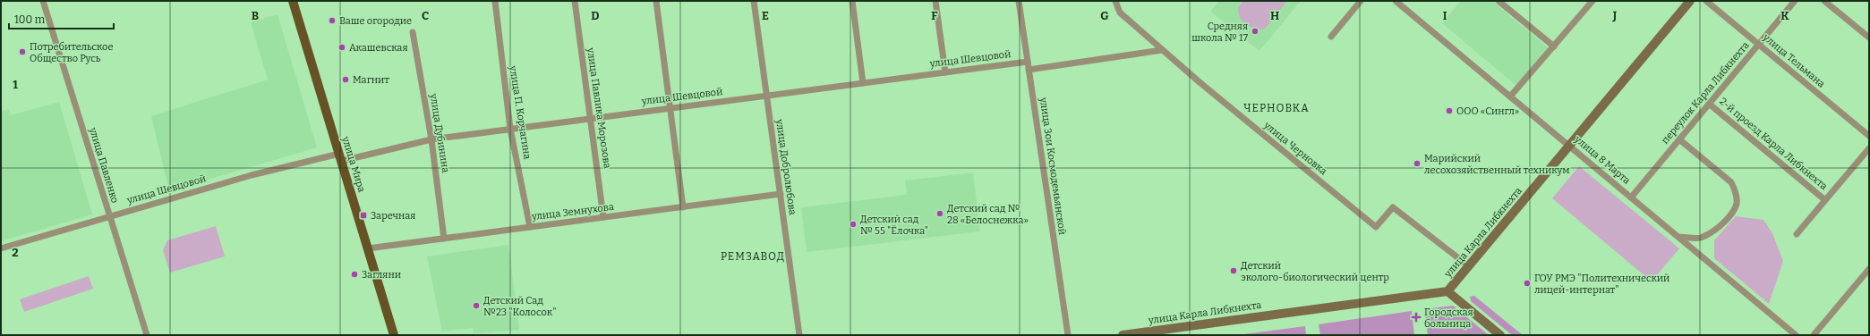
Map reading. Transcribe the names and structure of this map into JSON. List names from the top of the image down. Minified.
{"streets":{"main road":["улица Мира","улица Карла Либкнехта"],"street":["улица Шевцовой","улица Тельмана","переулок Карла Либкнехта","улица Павлика Морозова","улица П. Корчагина","улица Дубинина","2-й проезд Карла Либкнехта","улица Черновка","улица 8 Марта","улица Павленко","улица Зои Космодемьянской","улица Добролюбова","улица Земнухова"]},"crossings":[["улица Шевцовой","улица Павлика Морозова"],["улица Шевцовой","улица П. Корчагина"],["улица Шевцовой","улица Дубинина"],["улица Шевцовой","улица Мира"],["улица Шевцовой","улица Павленко"],["улица Шевцовой","улица Зои Космодемьянской"],["улица Шевцовой","улица Добролюбова"],["улица Тельмана","переулок Карла Либкнехта"],["переулок Карла Либкнехта","2-й проезд Карла Либкнехта"],["переулок Карла Либкнехта","улица 8 Марта"],["улица Павлика Морозова","улица Земнухова"],["улица П. Корчагина","улица Земнухова"],["улица Дубинина","улица Земнухова"],["улица Черновка","улица Карла Либкнехта"],["улица 8 Марта","улица Карла Либкнехта"],["улица Мира","улица Земнухова"],["улица Добролюбова","улица Земнухова"]],"districts":["ЧЕРНОВКА","РЕМЗАВОД"],"places":{"other":["Ваше огородие","Средняя школа № 17","Акашевская","Потребительское Общество Русь","Магнит","ООО «Сингл»","Марийский лесохозяйственный техникум","Детский сад № 28 «Белоснежка»","Детский сад № 55 \"Ёлочка\"","Детский эколого-биологический центр","Загляни","ГОУ РМЭ \"Политехнический лицей-интернат\"","Детский Сад №23 \"Колосок\""],"transit":["Заречная"],"health":["Городская больница"]},"scale_bar":"100 m","grid":{"columns":["B","C","D","E","F","G","H","I","J","K"],"rows":["1","2"]}}
